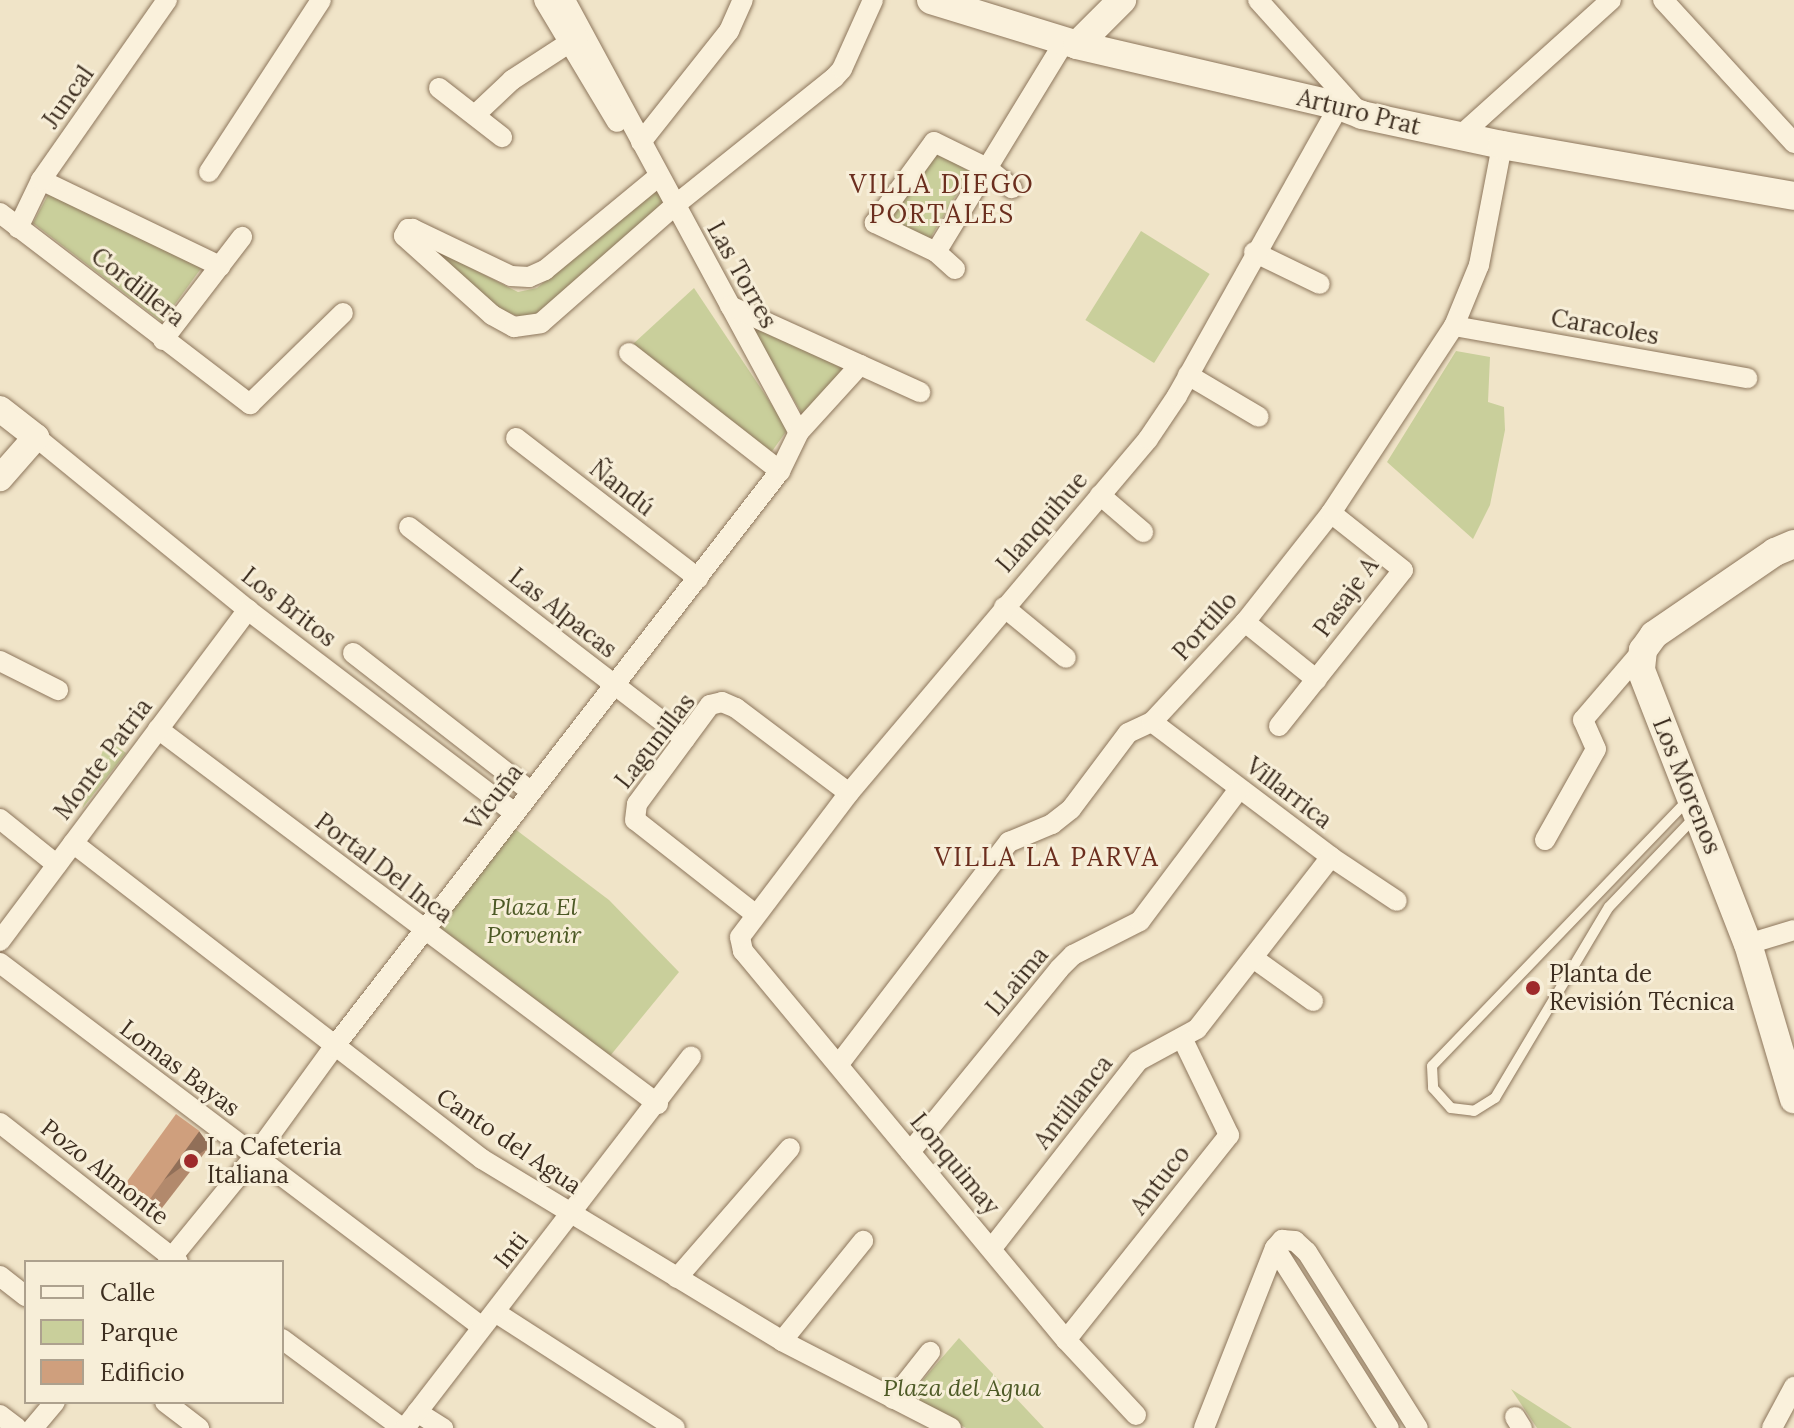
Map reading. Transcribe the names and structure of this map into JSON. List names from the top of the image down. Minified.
{"streets":{"main road":["Arturo Prat","Los Morenos"],"street":["Juncal","Las Torres","Cordillera","Caracoles","Ñandú","Llanquihue","Pasaje A","Los Britos","Las Alpacas","Portillo","Lagunillas","Monte Patria","Villarrica","Vicuña","Portal Del Inca","LLaima","Lomas Bayas","Antillanca","Canto del Agua","Lonquimay","Pozo Almonte","Antuco","Inti"]},"crossings":[["Juncal","Cordillera"],["Arturo Prat","Llanquihue"],["Arturo Prat","Portillo"],["Las Torres","Vicuña"],["Caracoles","Portillo"],["Ñandú","Vicuña"],["Llanquihue","Lagunillas"],["Llanquihue","Lonquimay"],["Pasaje A","Portillo"],["Los Britos","Monte Patria"],["Los Britos","Vicuña"],["Las Alpacas","Lagunillas"],["Las Alpacas","Vicuña"],["Portillo","Villarrica"],["Portillo","Lonquimay"],["Monte Patria","Portal Del Inca"],["Monte Patria","Canto del Agua"],["Villarrica","LLaima"],["Villarrica","Antillanca"],["Vicuña","Portal Del Inca"],["Vicuña","Lomas Bayas"],["Vicuña","Canto del Agua"],["Vicuña","Pozo Almonte"],["Portal Del Inca","Inti"],["LLaima","Lonquimay"],["Lomas Bayas","Inti"],["Antillanca","Lonquimay"],["Antillanca","Antuco"],["Canto del Agua","Inti"],["Lonquimay","Antuco"]],"districts":["VILLA DIEGO PORTALES","VILLA LA PARVA"],"parks":["Plaza El Porvenir","Plaza del Agua"],"places":["Planta de Revisión Técnica","La Cafeteria Italiana"],"legend":["Calle","Parque","Edificio"]}
